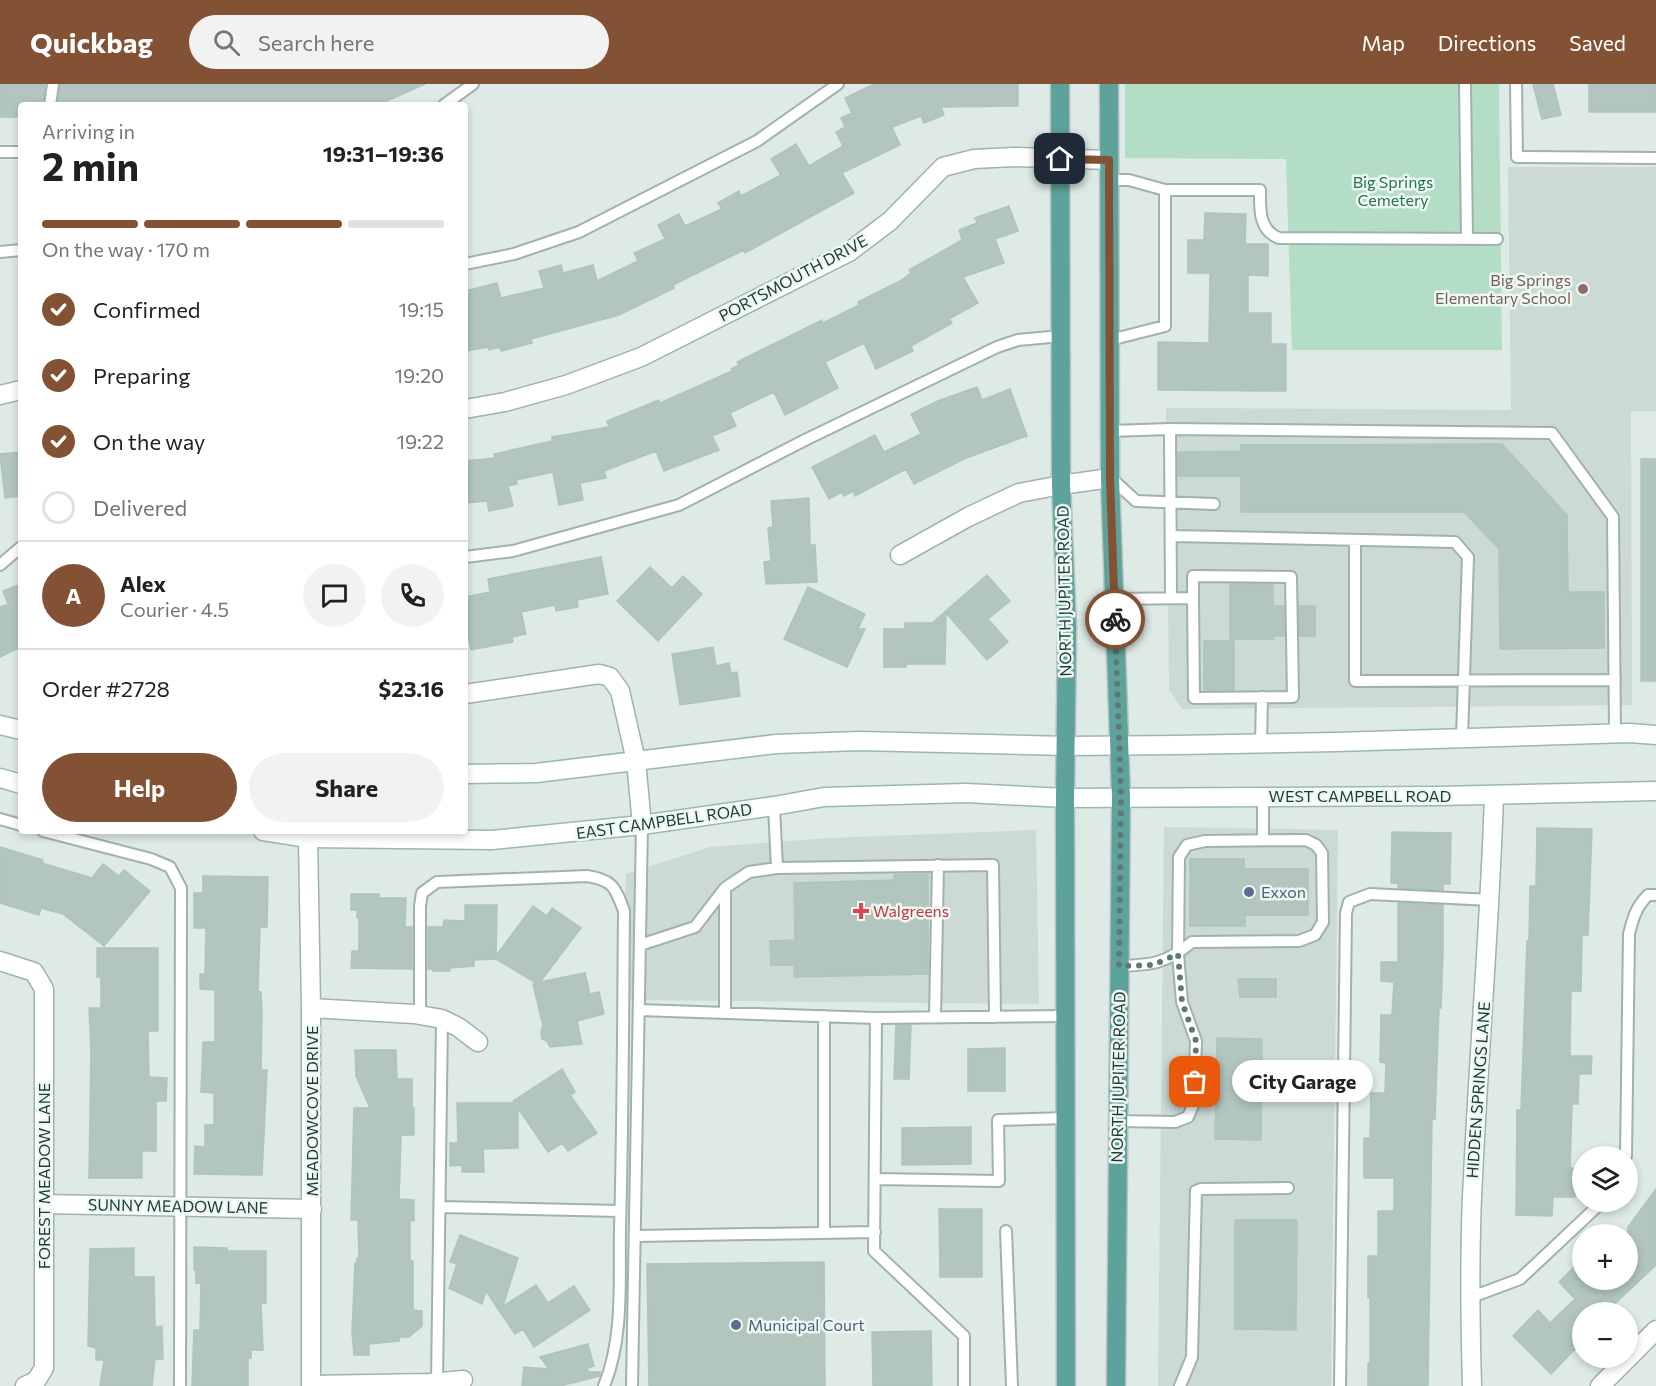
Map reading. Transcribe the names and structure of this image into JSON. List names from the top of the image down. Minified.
{"streets":{"main road":["NORTH JUPITER ROAD"],"street":["PORTSMOUTH DRIVE","WEST CAMPBELL ROAD","EAST CAMPBELL ROAD","HIDDEN SPRINGS LANE","MEADOWCOVE DRIVE","FOREST MEADOW LANE","SUNNY MEADOW LANE"]},"crossings":[["PORTSMOUTH DRIVE","NORTH JUPITER ROAD"],["NORTH JUPITER ROAD","WEST CAMPBELL ROAD"],["NORTH JUPITER ROAD","EAST CAMPBELL ROAD"],["WEST CAMPBELL ROAD","EAST CAMPBELL ROAD"],["WEST CAMPBELL ROAD","HIDDEN SPRINGS LANE"],["EAST CAMPBELL ROAD","MEADOWCOVE DRIVE"],["MEADOWCOVE DRIVE","SUNNY MEADOW LANE"],["FOREST MEADOW LANE","SUNNY MEADOW LANE"]],"parks":["Big Springs Cemetery"],"places":{"other":["Big Springs Elementary School","Exxon","City Garage","Municipal Court"],"health":["Walgreens"]},"page":{"header":"Quickbag","search":"Search here","nav":["Map","Directions","Saved"],"heading":["2 min","Arriving in","19:31–19:36"],"panel":["Alex","Courier · 4.5","Order #2728","$23.16"],"bar":"On the way · 170 m","list":[["Confirmed","19:15"],["Preparing","19:20"],["On the way","19:22"],"Delivered"],"round":"A","buttons":["Help","Share"],"bubble":"City Garage","map_buttons":["+","−"]}}
